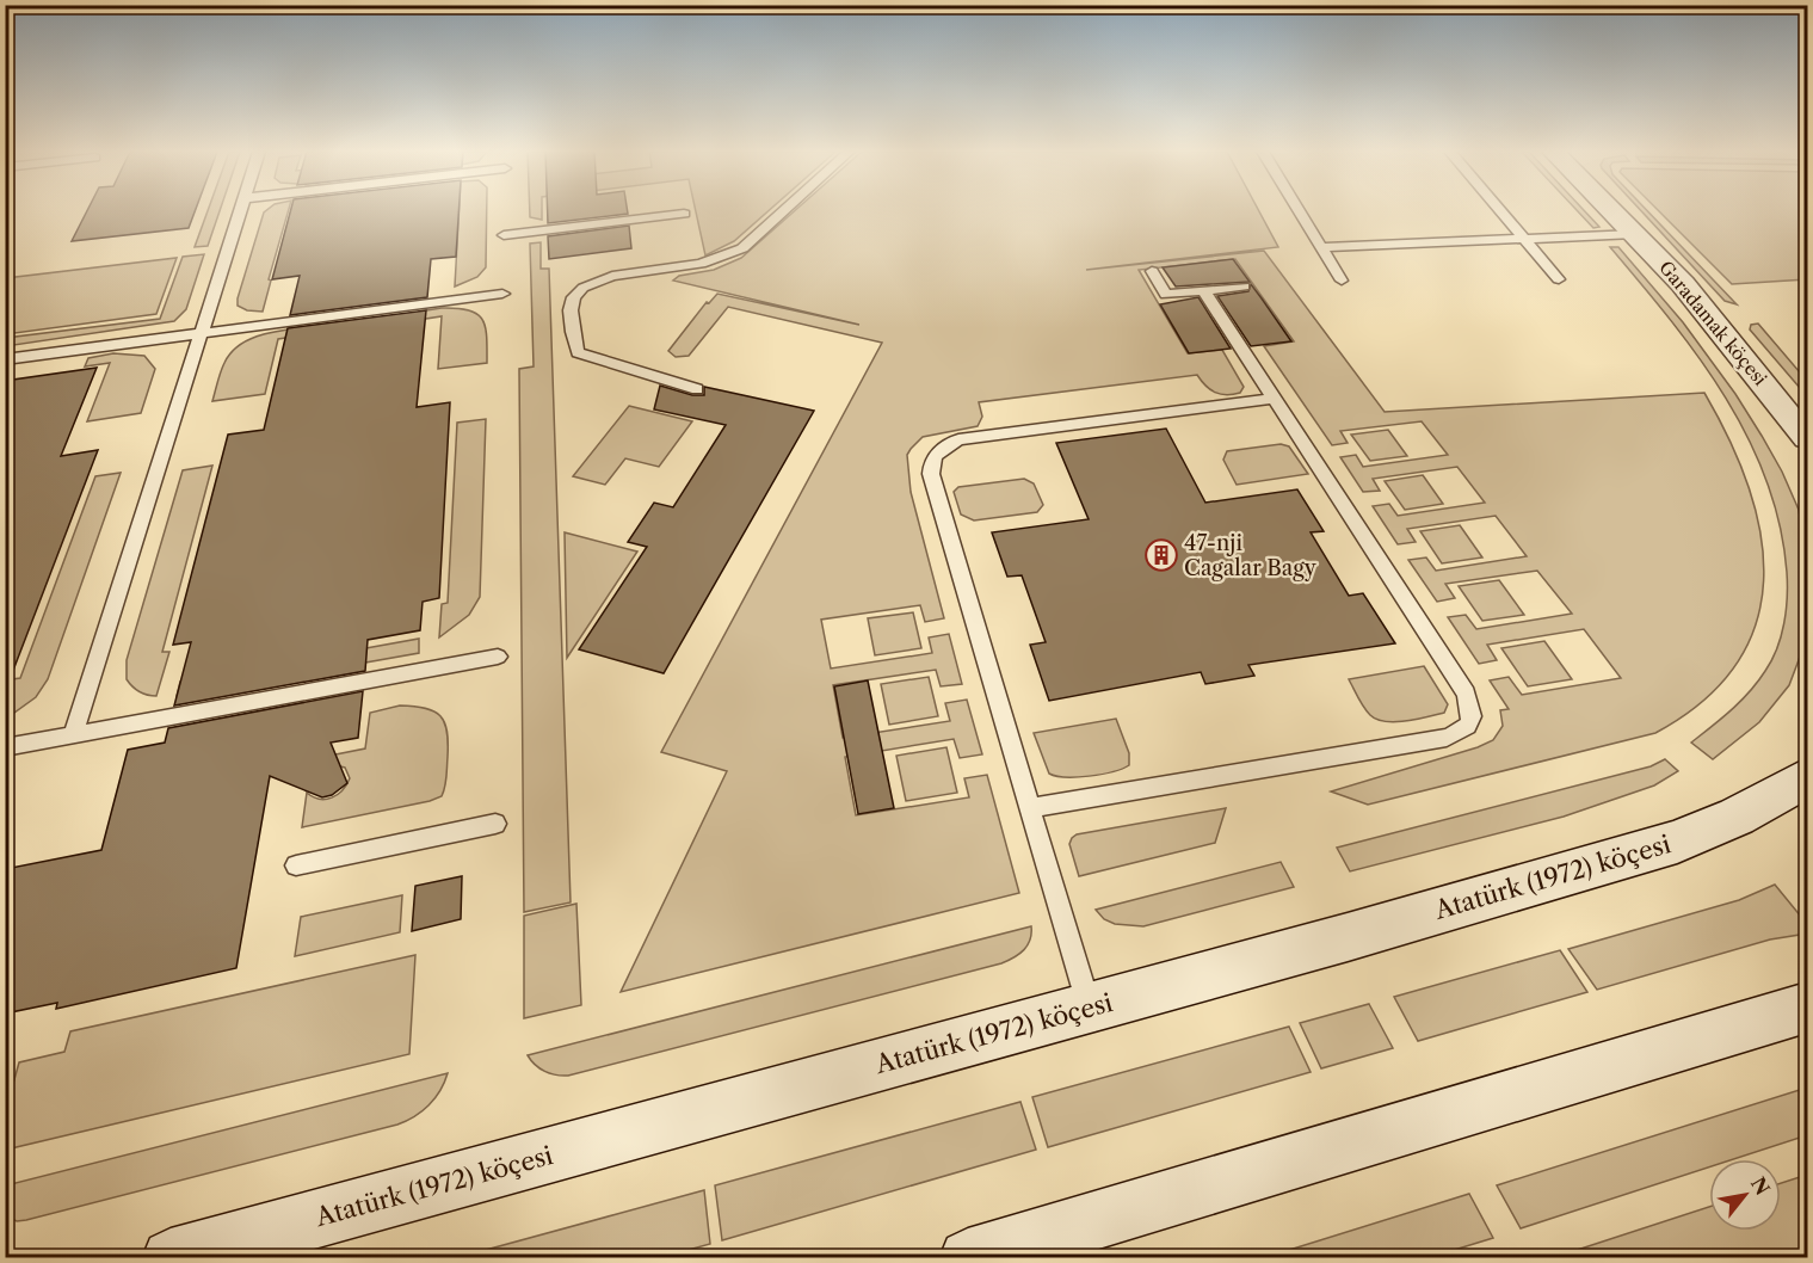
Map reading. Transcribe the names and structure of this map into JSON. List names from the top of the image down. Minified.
{"streets":{"main road":["Atatürk (1972) köçesi"],"street":["Garadamak köçesi"]},"places":{"building":["47-nji Cagalar Bagy"]},"north":"top right"}
